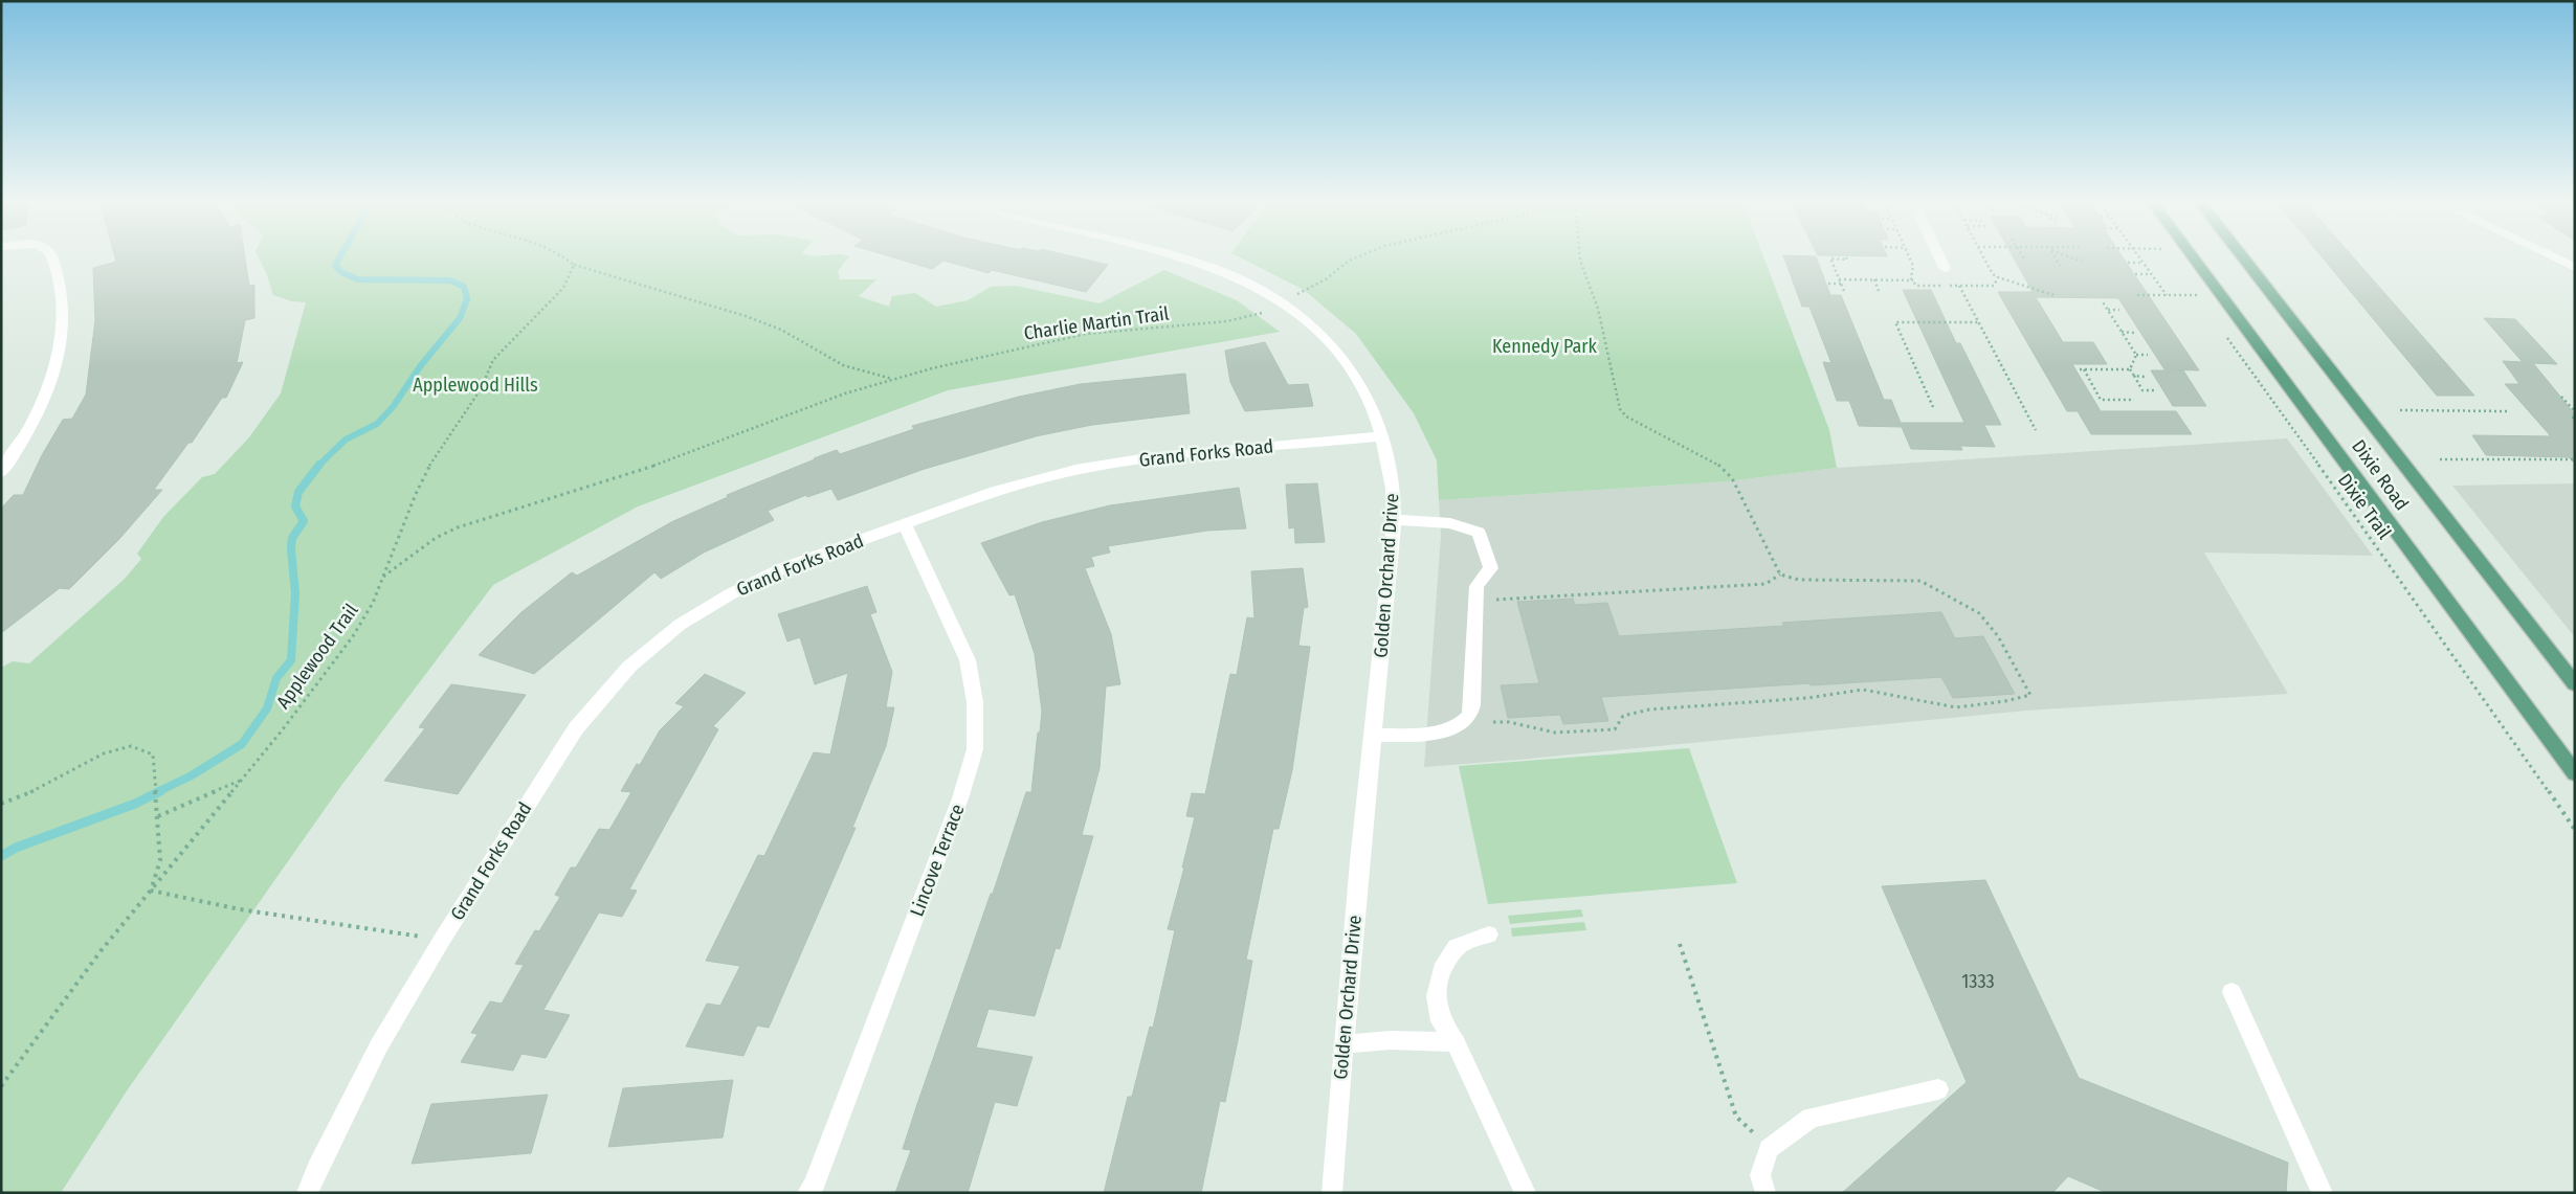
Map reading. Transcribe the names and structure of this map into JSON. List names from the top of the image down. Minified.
{"streets":{"main road":["Dixie Road"],"street":["Grand Forks Road","Golden Orchard Drive","Lincove Terrace"],"path":["Charlie Martin Trail","Dixie Trail","Applewood Trail"]},"crossings":[["Charlie Martin Trail","Applewood Trail"],["Grand Forks Road","Golden Orchard Drive"],["Grand Forks Road","Lincove Terrace"]],"parks":["Kennedy Park","Applewood Hills"],"house_numbers":["1333"]}
